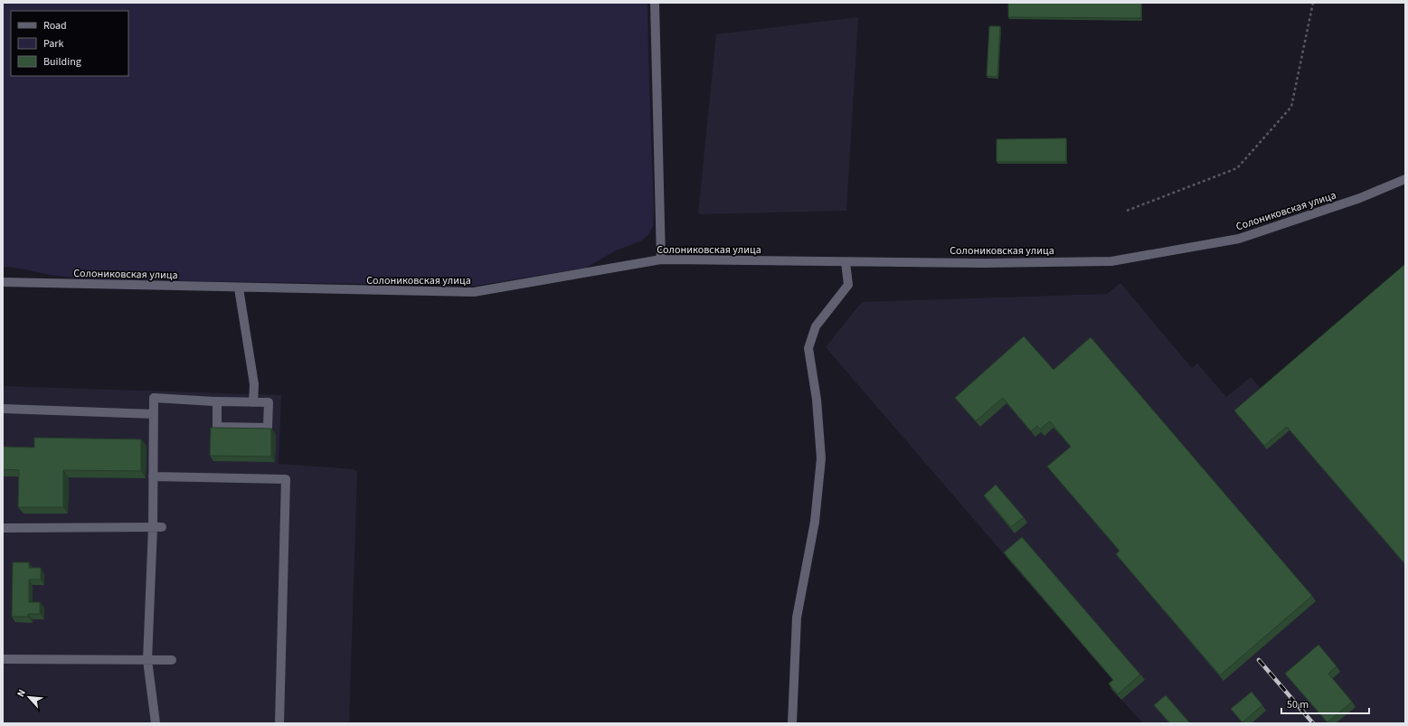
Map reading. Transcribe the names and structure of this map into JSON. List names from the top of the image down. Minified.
{"streets":{"street":["Солониковская улица"]},"legend":["Road","Park","Building"],"scale_bar":"50 m","north":"top left"}
